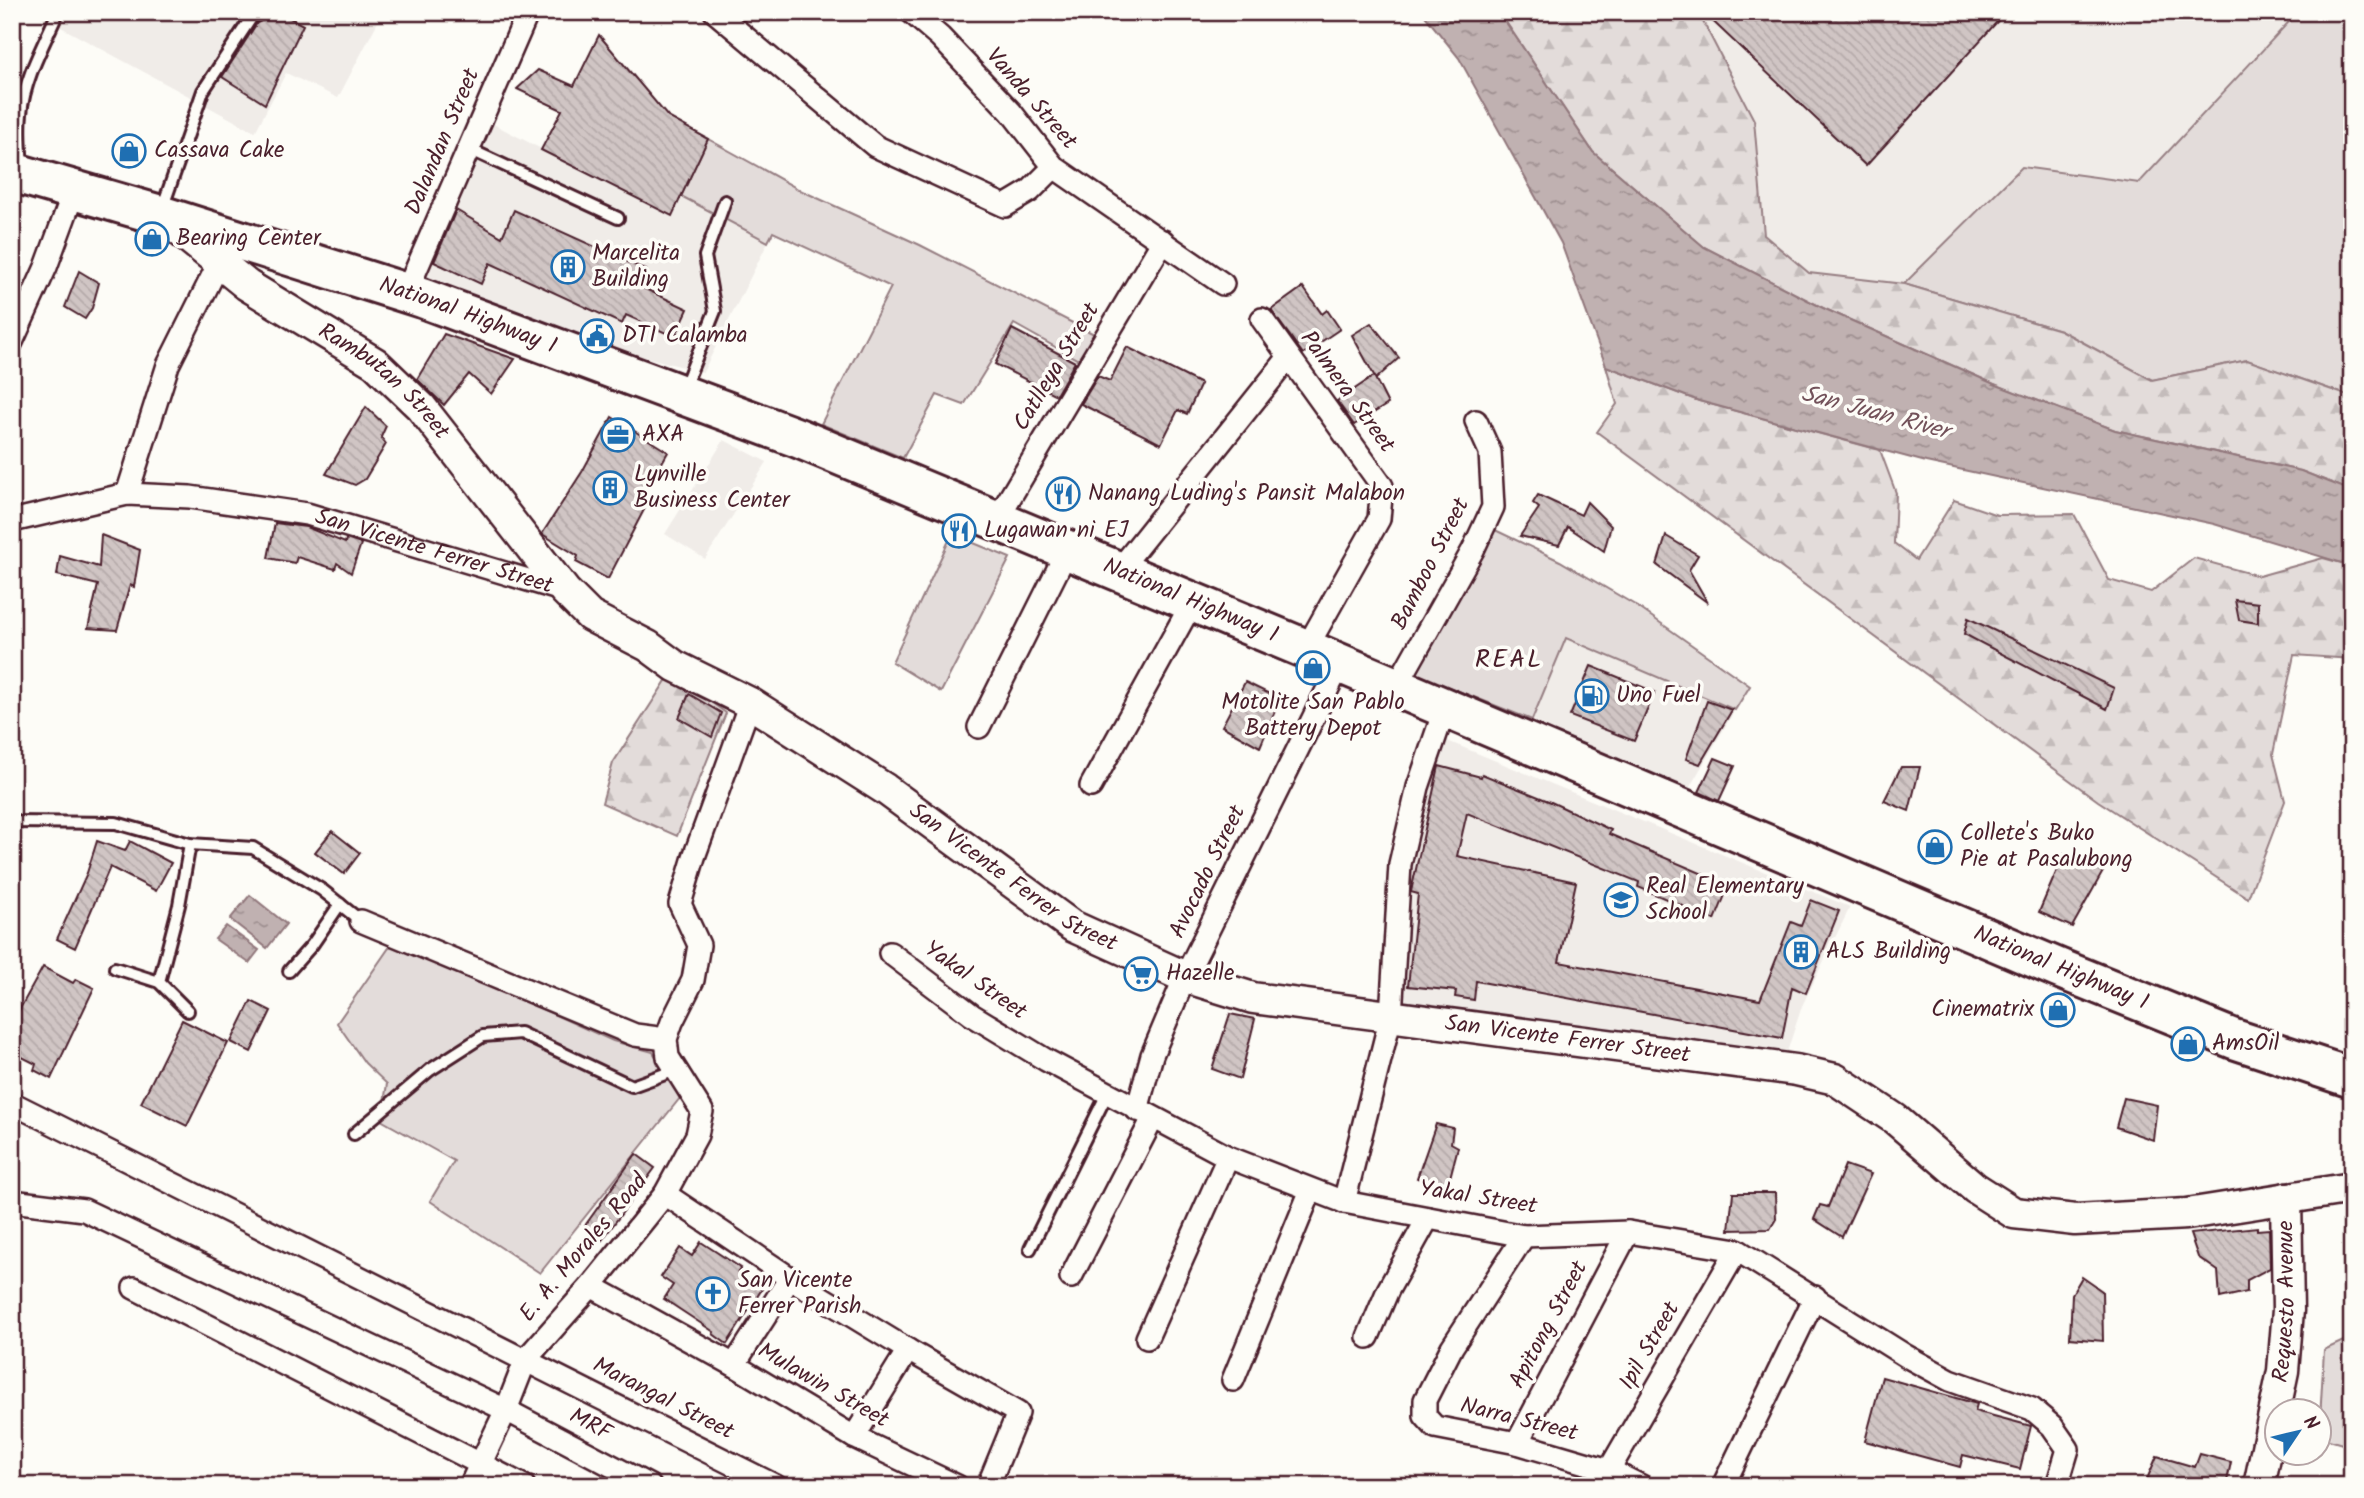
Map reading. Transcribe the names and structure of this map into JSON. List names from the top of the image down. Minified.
{"streets":{"highway":["National Highway 1"],"street":["Vanda Street","Dalandan Street","Catlleya Street","Rambutan Street","Palmera Street","San Vicente Ferrer Street","Bamboo Street","Avocado Street","Yakal Street","E. A. Morales Road","Requesto Avenue","Apitong Street","Ipil Street","Mulawin Street","Marangal Street","Narra Street","MRF"]},"crossings":[["Vanda Street","Catlleya Street"],["Dalandan Street","National Highway 1"],["National Highway 1","Catlleya Street"],["National Highway 1","Rambutan Street"],["National Highway 1","Palmera Street"],["National Highway 1","Bamboo Street"],["National Highway 1","Avocado Street"],["Rambutan Street","San Vicente Ferrer Street"],["San Vicente Ferrer Street","Avocado Street"],["San Vicente Ferrer Street","Requesto Avenue"],["Avocado Street","Yakal Street"],["Yakal Street","Apitong Street"],["Yakal Street","Ipil Street"],["Yakal Street","Narra Street"],["E. A. Morales Road","Mulawin Street"],["E. A. Morales Road","Marangal Street"],["Apitong Street","Narra Street"],["Ipil Street","Narra Street"]],"districts":["REAL"],"water":["San Juan River"],"places":{"shop":["Cassava Cake","Bearing Center","Motolite San Pablo Battery Depot","Collete's Buko Pie at Pasalubong","Cinematrix","AmsOil"],"building":["Marcelita Building","Lynville Business Center","ALS Building"],"public building":["DTI Calamba"],"office":["AXA"],"restaurant":["Nanang Luding's Pansit Malabon","Lugawan ni EJ"],"fuel station":["Uno Fuel"],"school or university":["Real Elementary School"],"supermarket":["Hazelle"],"church":["San Vicente Ferrer Parish"]},"north":"top right"}
